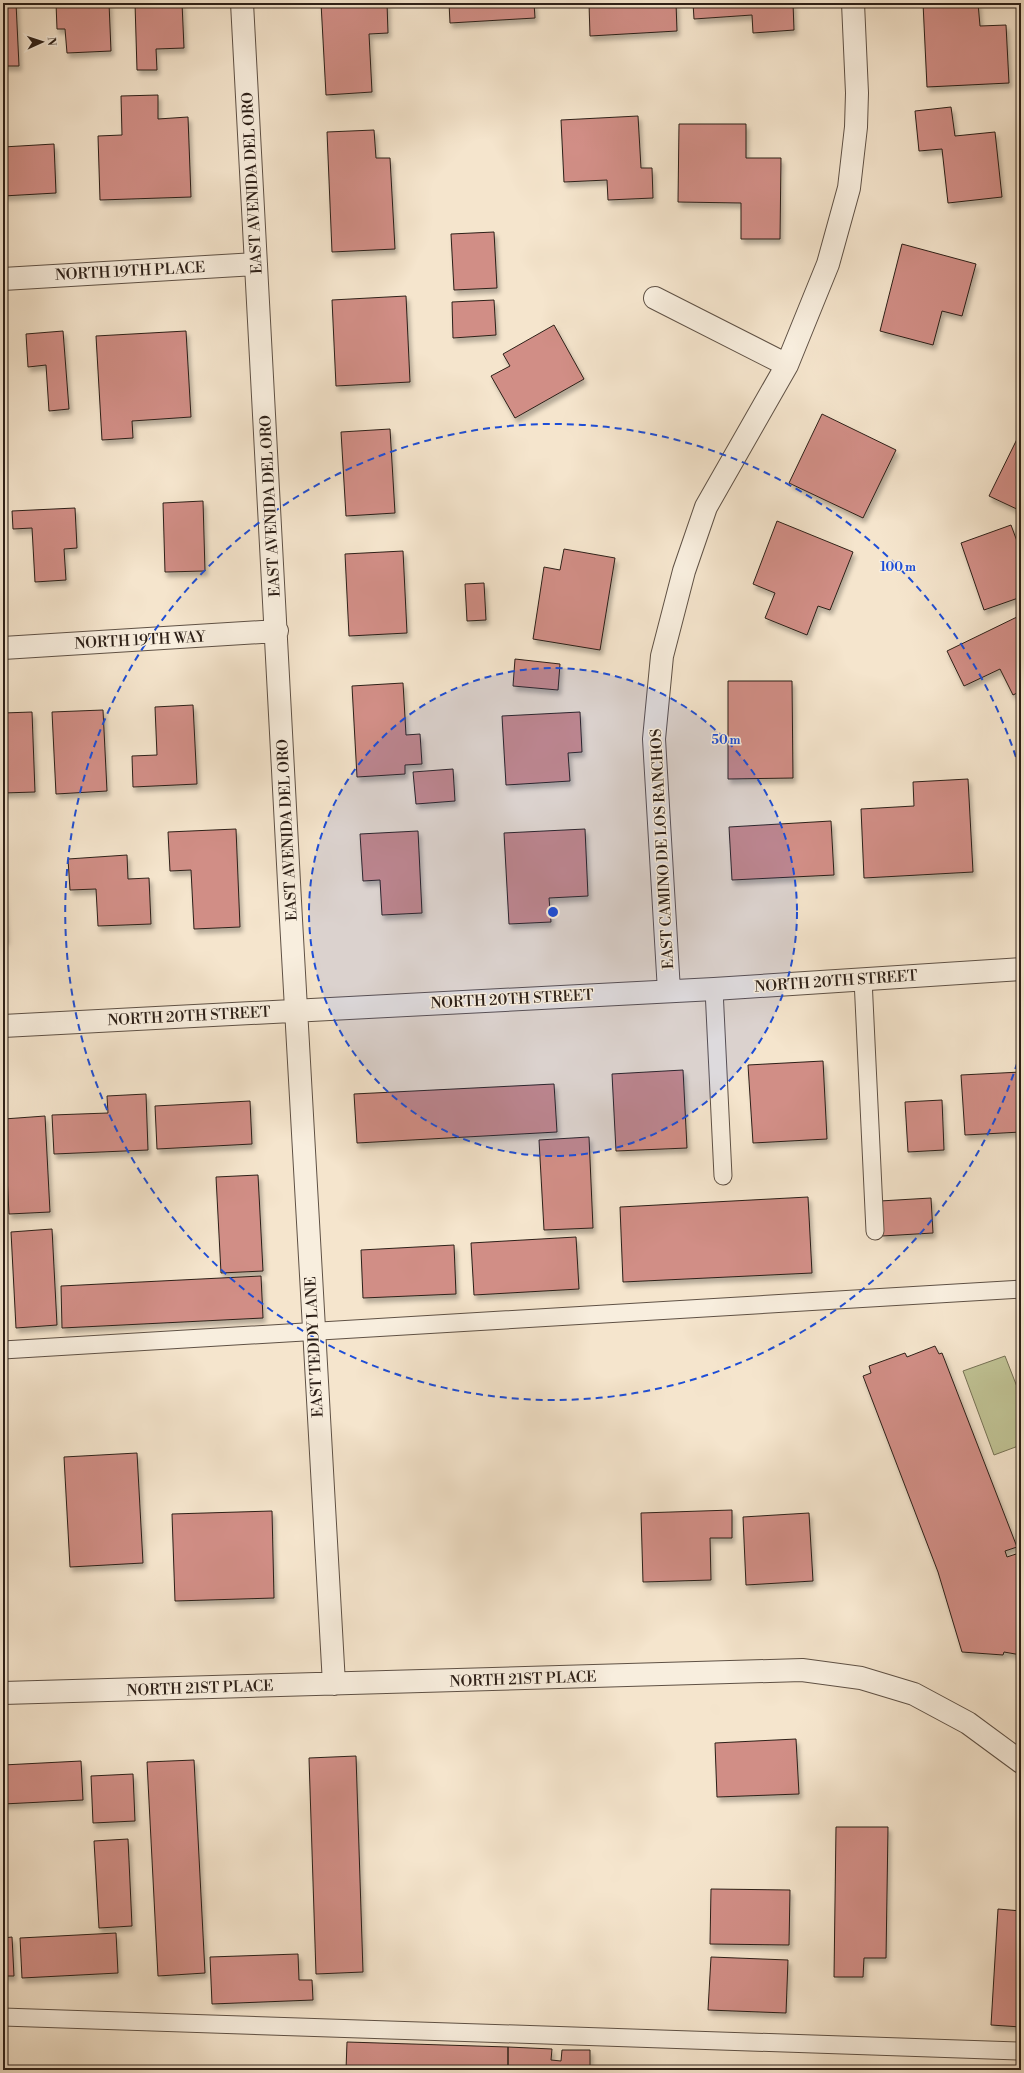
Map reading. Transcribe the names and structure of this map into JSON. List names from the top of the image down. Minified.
{"streets":{"street":["EAST AVENIDA DEL ORO","NORTH 19TH PLACE","NORTH 19TH WAY","EAST CAMINO DE LOS RANCHOS","NORTH 20TH STREET","EAST TEDDY LANE","NORTH 21ST PLACE"]},"crossings":[["EAST AVENIDA DEL ORO","NORTH 19TH PLACE"],["EAST AVENIDA DEL ORO","NORTH 19TH WAY"],["EAST AVENIDA DEL ORO","NORTH 20TH STREET"],["EAST AVENIDA DEL ORO","EAST TEDDY LANE"],["EAST CAMINO DE LOS RANCHOS","NORTH 20TH STREET"],["NORTH 20TH STREET","EAST TEDDY LANE"],["EAST TEDDY LANE","NORTH 21ST PLACE"]],"north":"right","rings":["100 m","50 m"]}
